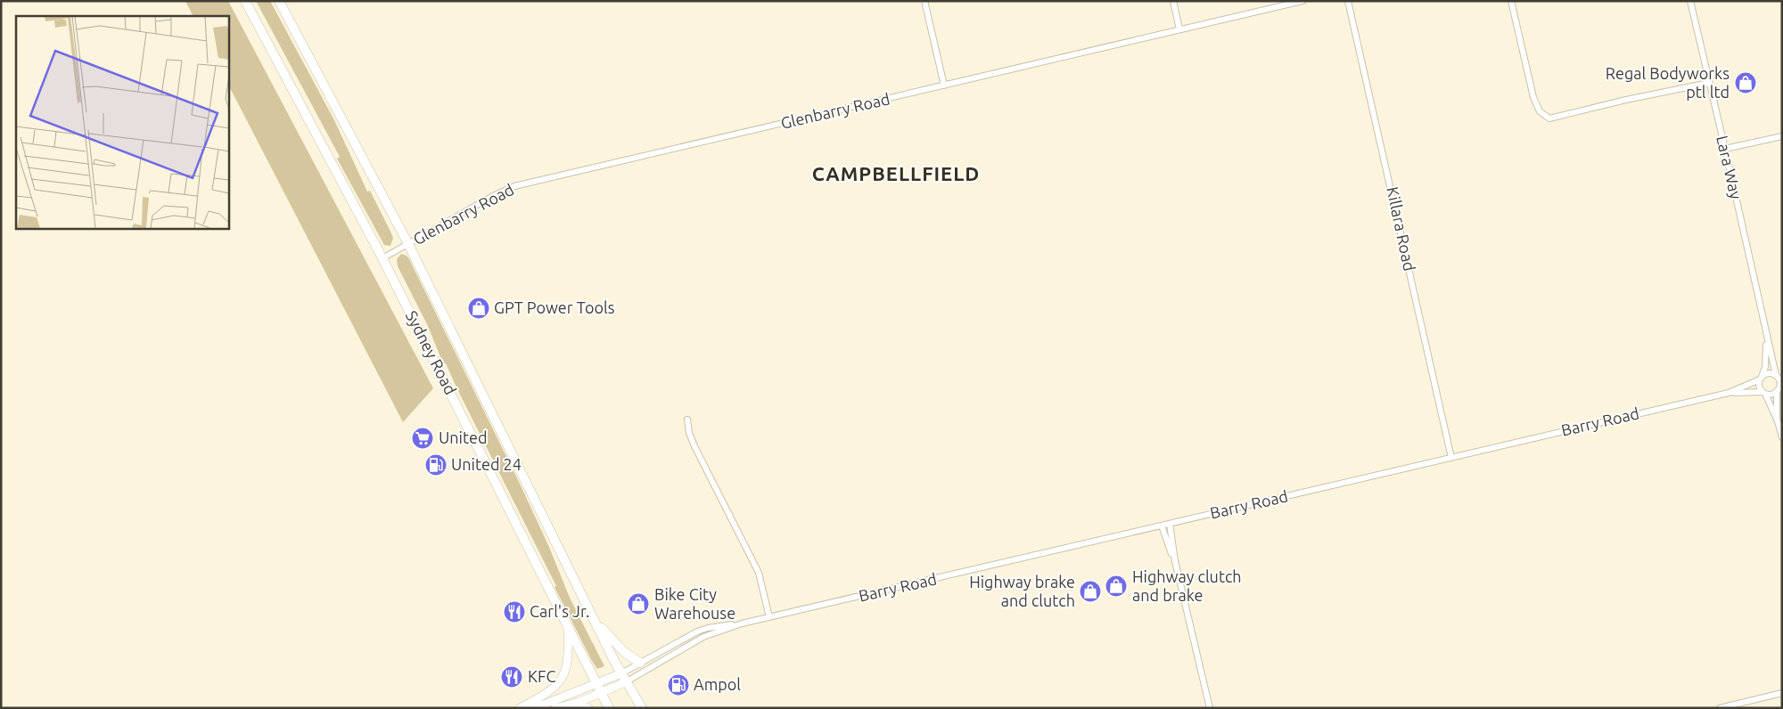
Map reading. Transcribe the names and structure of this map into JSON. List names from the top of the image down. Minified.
{"streets":{"highway":["Sydney Road"],"main road":["Barry Road"],"street":["Glenbarry Road","Lara Way","Killara Road"]},"crossings":[["Glenbarry Road","Sydney Road"],["Killara Road","Barry Road"],["Sydney Road","Barry Road"]],"districts":["CAMPBELLFIELD"],"places":{"shop":["Regal Bodyworks ptl ltd","GPT Power Tools","Highway clutch and brake","Highway brake and clutch","Bike City Warehouse"],"supermarket":["United"],"fuel station":["United 24","Ampol"],"restaurant":["Carl's Jr.","KFC"]}}
